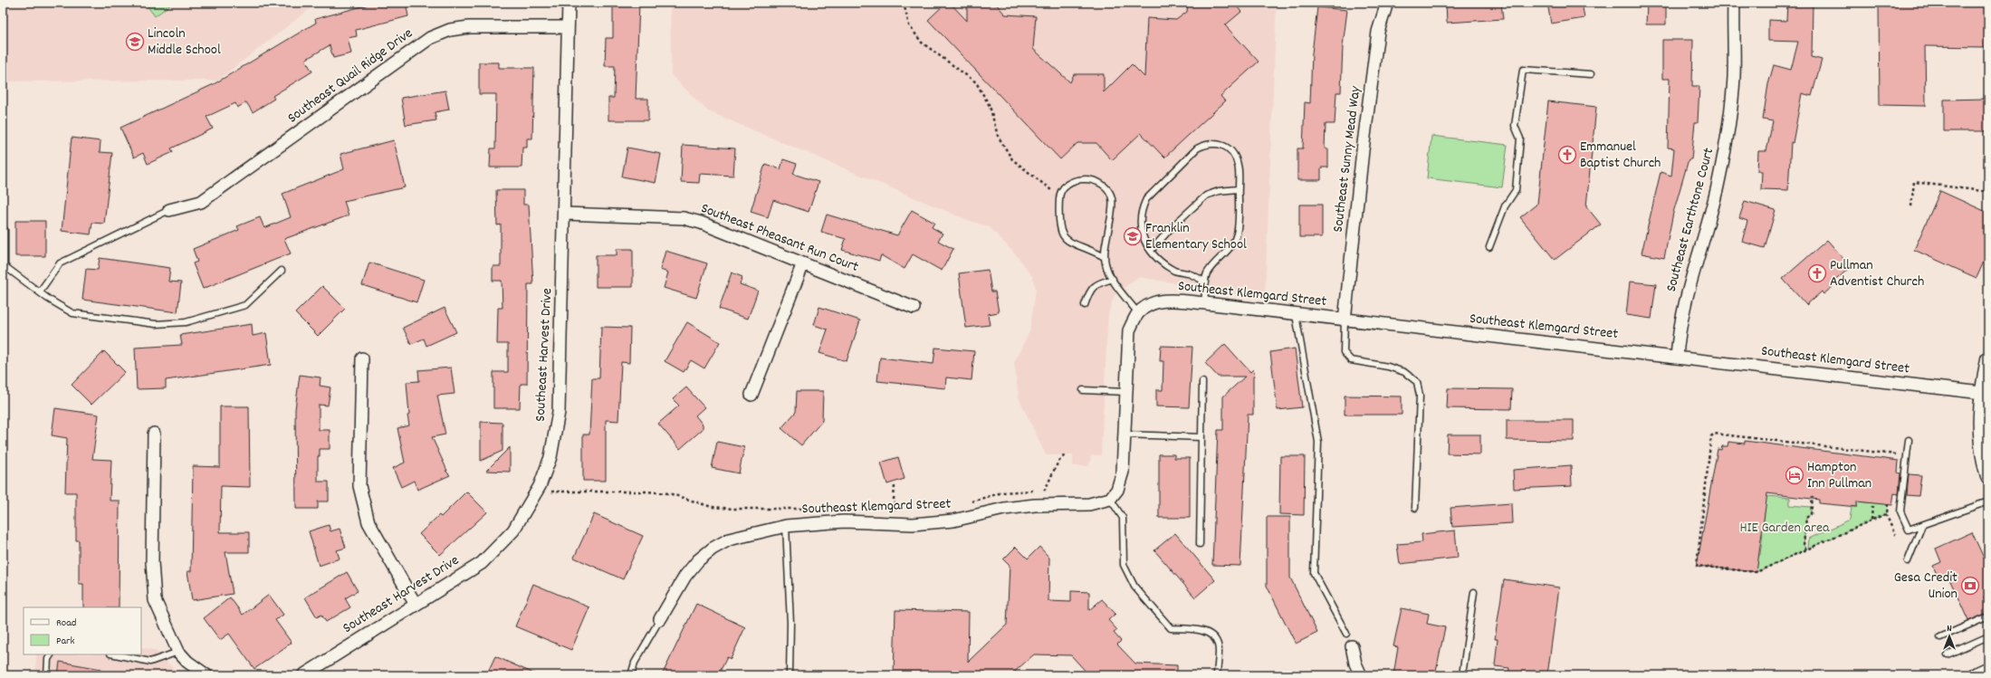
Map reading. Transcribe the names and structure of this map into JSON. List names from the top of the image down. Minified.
{"streets":{"street":["Southeast Quail Ridge Drive","Southeast Sunny Mead Way","Southeast Earthtone Court","Southeast Pheasant Run Court","Southeast Klemgard Street","Southeast Harvest Drive"]},"crossings":[["Southeast Quail Ridge Drive","Southeast Harvest Drive"],["Southeast Sunny Mead Way","Southeast Klemgard Street"],["Southeast Earthtone Court","Southeast Klemgard Street"],["Southeast Pheasant Run Court","Southeast Harvest Drive"]],"parks":["HIE Garden area"],"places":{"school or university":["Lincoln Middle School","Franklin Elementary School"],"church":["Emmanuel Baptist Church","Pullman Adventist Church"],"hotel":["Hampton Inn Pullman"],"bank":["Gesa Credit Union"]},"legend":["Road","Park"],"north":"top"}
